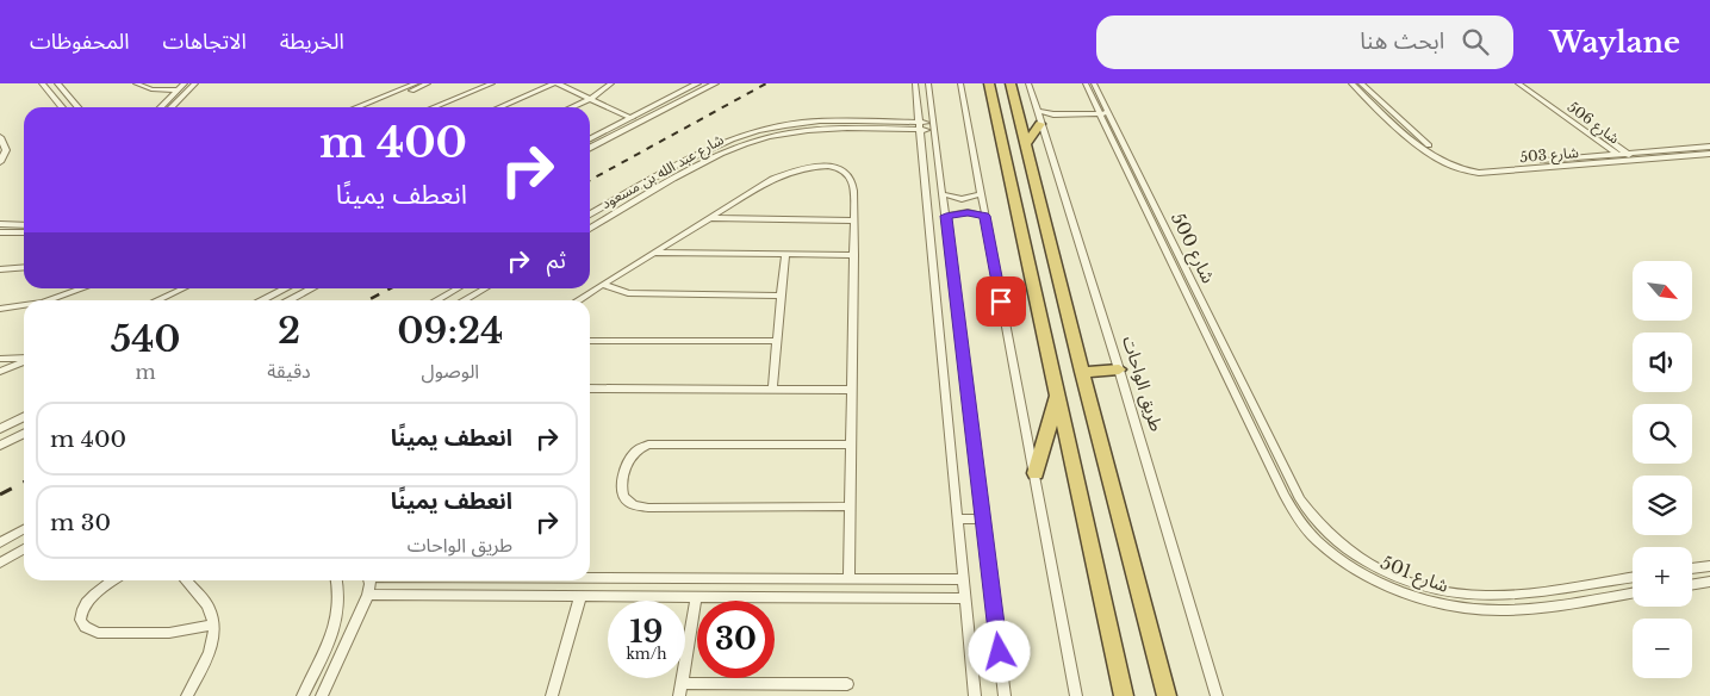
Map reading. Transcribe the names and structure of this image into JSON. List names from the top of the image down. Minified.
{"streets":{"street":["شارع 506","شارع 503","شارع عبد الله بن مسعود","شارع 500","طريق الواحات","شارع 501"]},"crossings":[["شارع 506","شارع 503"],["شارع 500","شارع 501"]],"north":"bottom right","page":{"header":"Waylane","search":"ابحث هنا","nav":["الخريطة","الاتجاهات","المحفوظات"],"turn":["400 m","انعطف يمينًا"],"then":"ثم","map_buttons":["+","−"],"eta":["09:24","الوصول","2","دقيقة","540","m"],"list":[{"name":"انعطف يمينًا","value":"400 m"},{"name":"انعطف يمينًا","note":"طريق الواحات","value":"30 m"}],"speed":"19 km/h","limit":"30"}}
